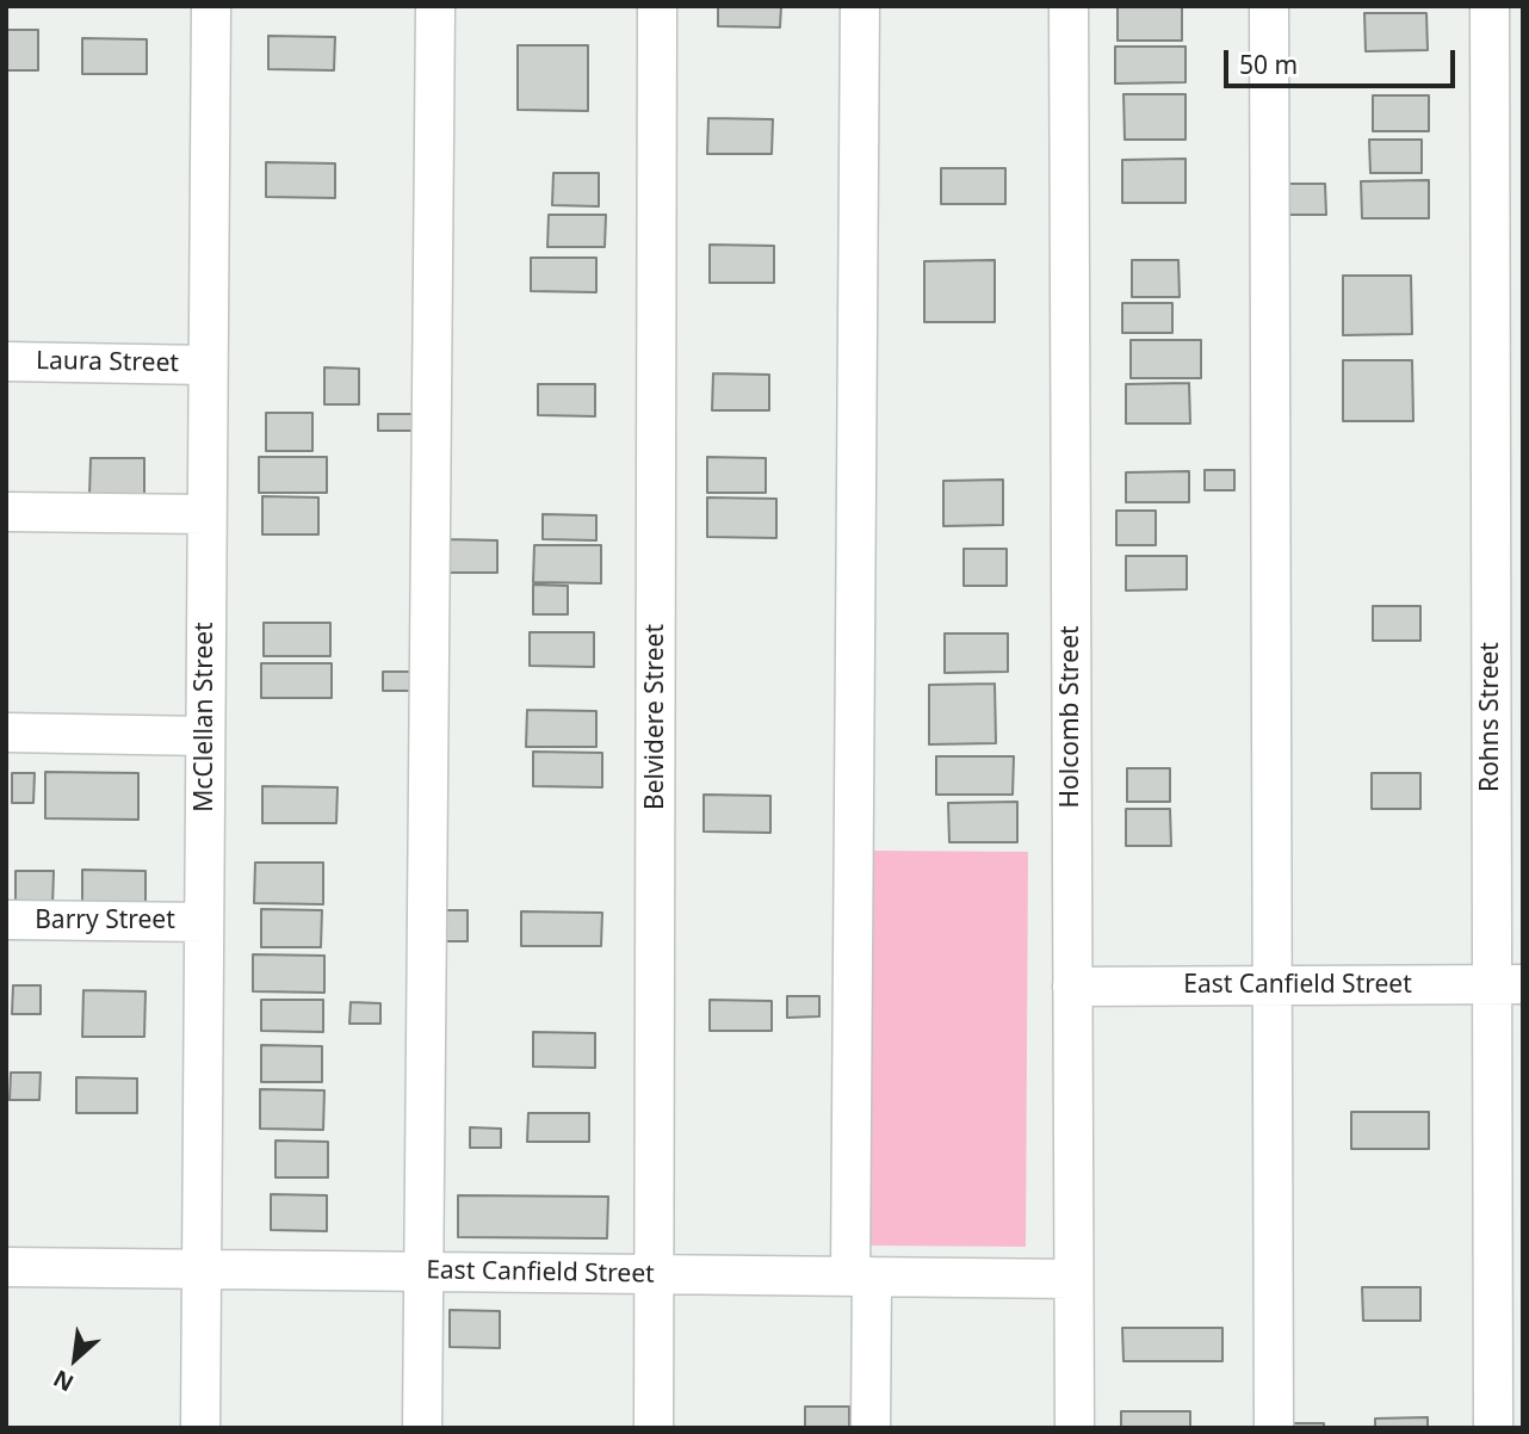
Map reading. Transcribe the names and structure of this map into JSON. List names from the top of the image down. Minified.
{"streets":{"street":["Laura Street","McClellan Street","Belvidere Street","Holcomb Street","Rohns Street","Barry Street","East Canfield Street"]},"crossings":[["Laura Street","McClellan Street"],["McClellan Street","Barry Street"],["McClellan Street","East Canfield Street"],["Belvidere Street","East Canfield Street"],["Holcomb Street","East Canfield Street"],["Rohns Street","East Canfield Street"]],"scale_bar":"50 m","north":"bottom left"}
